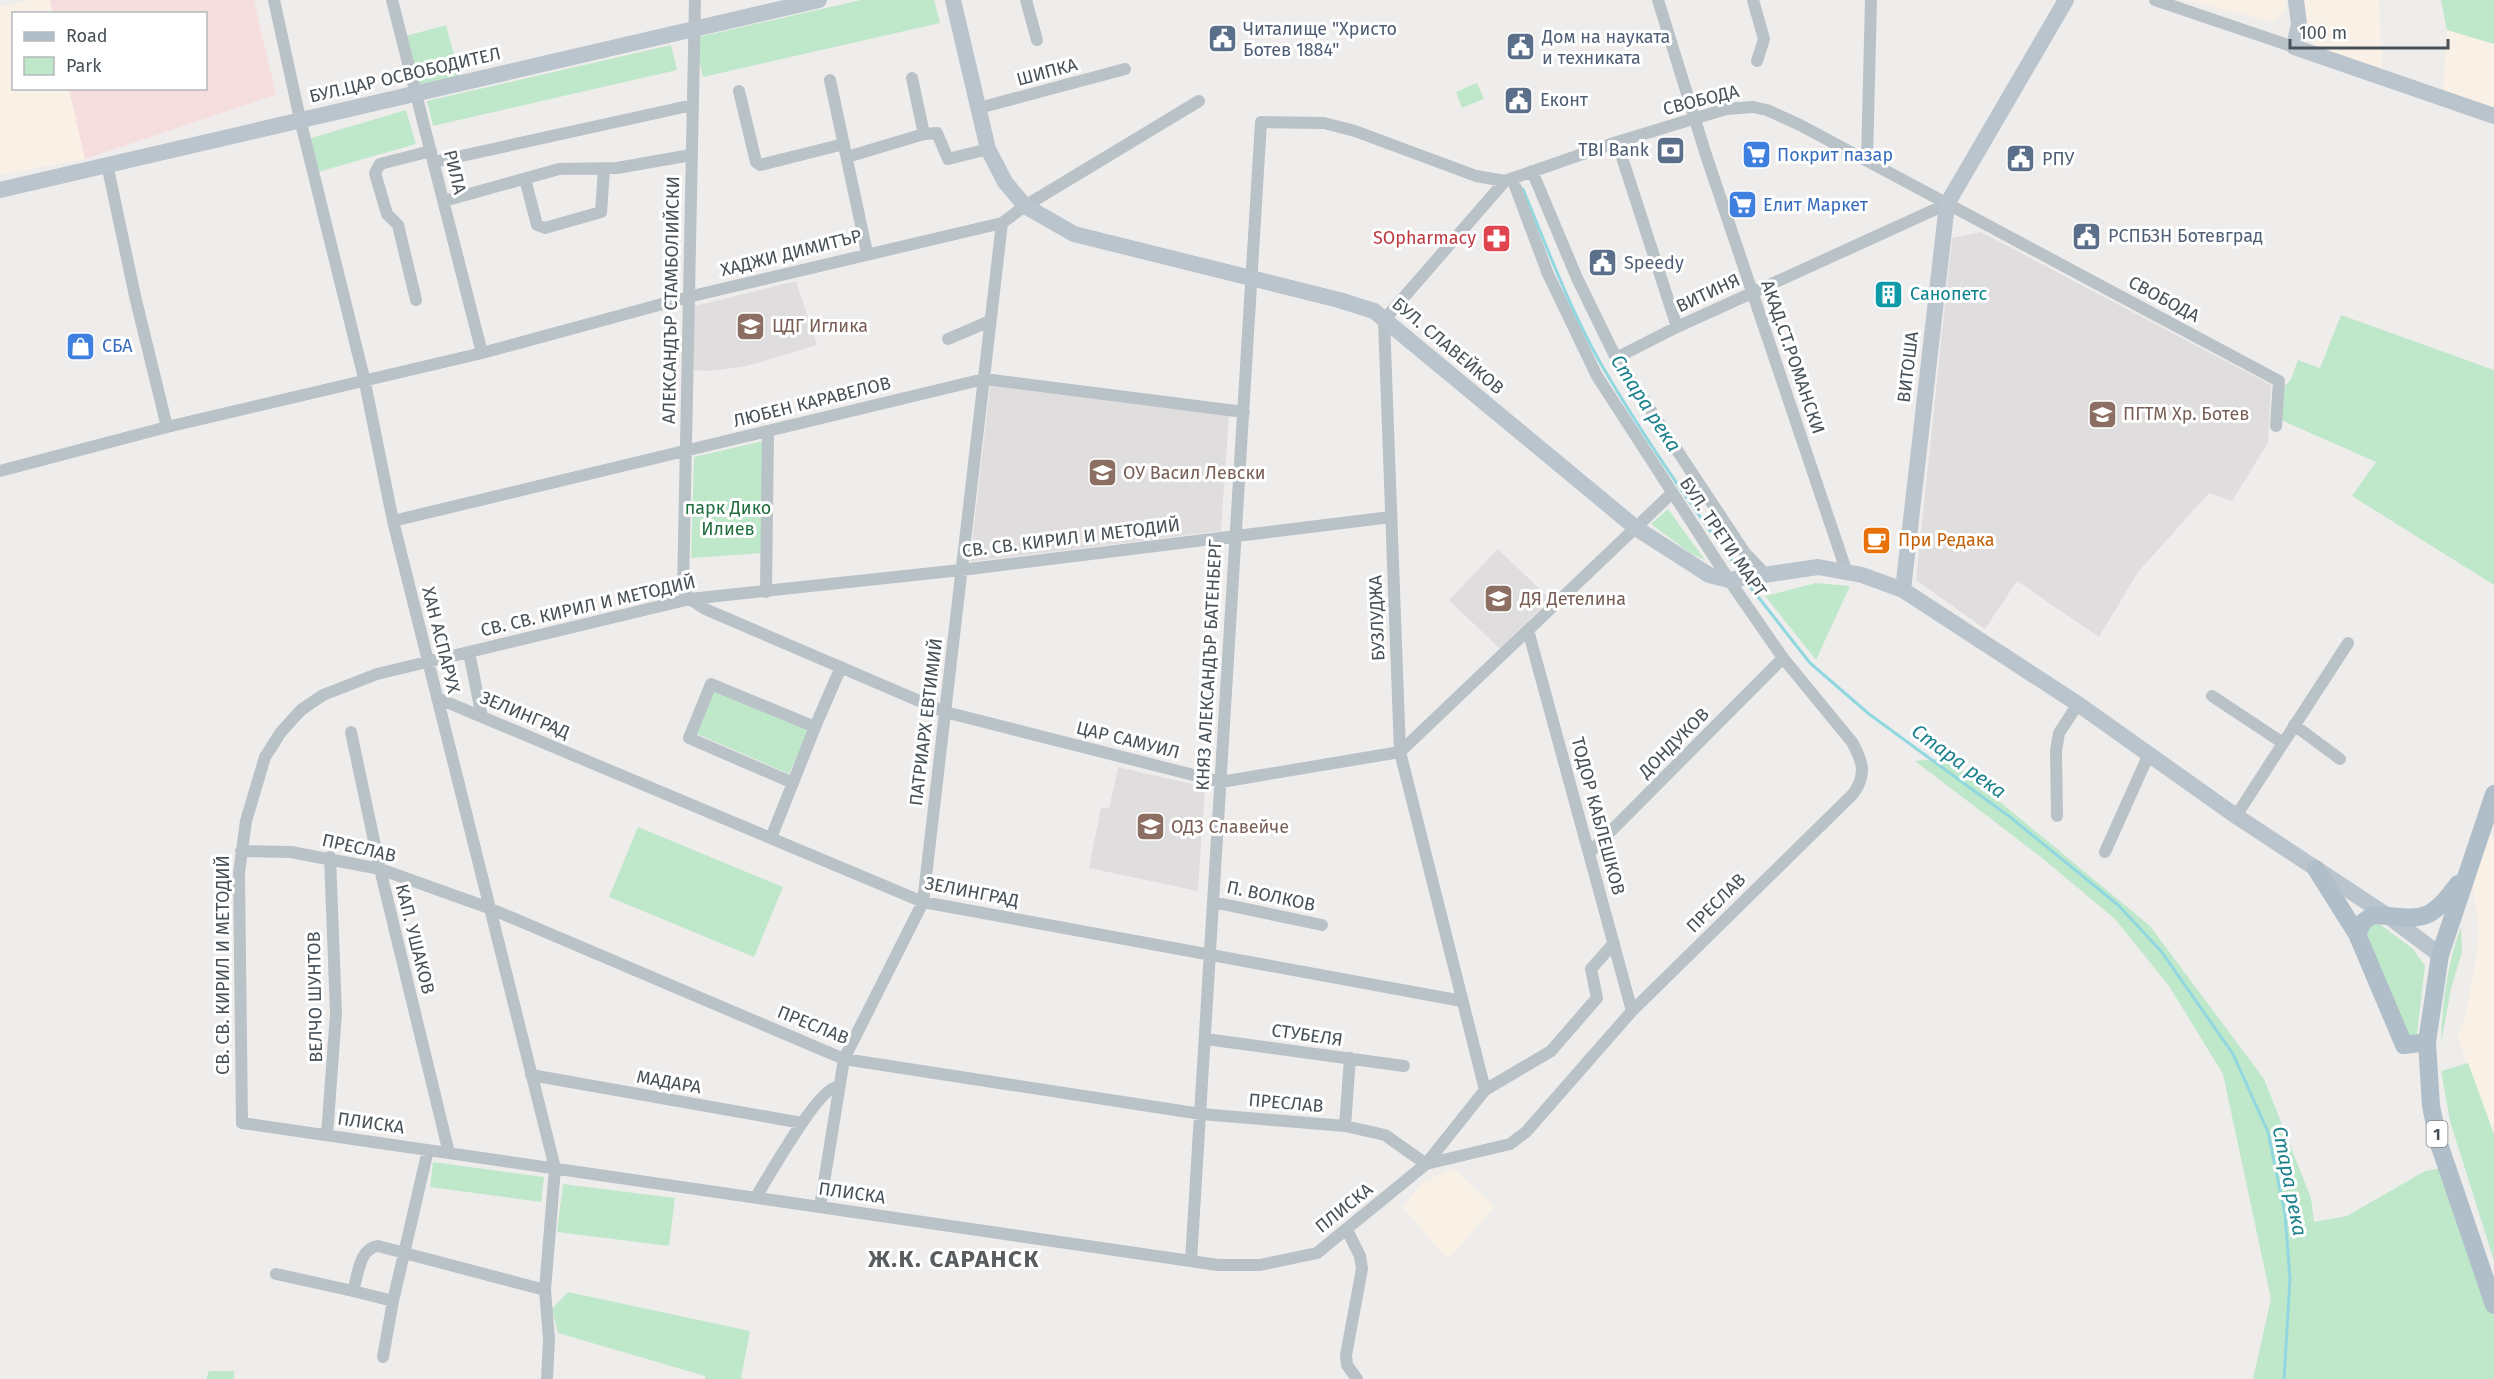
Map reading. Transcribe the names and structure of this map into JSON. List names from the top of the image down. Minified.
{"streets":{"main road":["1"],"street":["ШИПКА","БУЛ.ЦАР ОСВОБОДИТЕЛ","СВОБОДА","РИЛА","ХАДЖИ ДИМИТЪР","ВИТИНЯ","АЛЕКСАНДЪР СТАМБОЛИЙСКИ","БУЛ. СЛАВЕЙКОВ","АКАД.СТ.РОМАНСКИ","ВИТОША","ЛЮБЕН КАРАВЕЛОВ","БУЛ. ТРЕТИ МАРТ","СВ. СВ. КИРИЛ И МЕТОДИЙ","БУЗЛУДЖА","ХАН АСПАРУХ","КНЯЗ АЛЕКСАНДЪР БАТЕНБЕРГ","ЗЕЛИНГРАД","ПАТРИАРХ ЕВТИМИЙ","ЦАР САМУИЛ","ДОНДУКОВ","ТОДОР КАБЛЕШКОВ","ПРЕСЛАВ","П. ВОЛКОВ","КАП. УШАКОВ","ВЕЛЧО ШУНТОВ","СТУБЕЛЯ","МАДАРА","ПЛИСКА"]},"crossings":[["БУЛ.ЦАР ОСВОБОДИТЕЛ","РИЛА"],["БУЛ.ЦАР ОСВОБОДИТЕЛ","АЛЕКСАНДЪР СТАМБОЛИЙСКИ"],["БУЛ.ЦАР ОСВОБОДИТЕЛ","ХАН АСПАРУХ"],["СВОБОДА","ВИТИНЯ"],["СВОБОДА","АКАД.СТ.РОМАНСКИ"],["СВОБОДА","ВИТОША"],["СВОБОДА","БУЛ. ТРЕТИ МАРТ"],["СВОБОДА","КНЯЗ АЛЕКСАНДЪР БАТЕНБЕРГ"],["РИЛА","ХАДЖИ ДИМИТЪР"],["ХАДЖИ ДИМИТЪР","АЛЕКСАНДЪР СТАМБОЛИЙСКИ"],["ХАДЖИ ДИМИТЪР","БУЛ. СЛАВЕЙКОВ"],["ХАДЖИ ДИМИТЪР","ХАН АСПАРУХ"],["ХАДЖИ ДИМИТЪР","ПАТРИАРХ ЕВТИМИЙ"],["ВИТИНЯ","АКАД.СТ.РОМАНСКИ"],["ВИТИНЯ","ВИТОША"],["ВИТИНЯ","БУЛ. ТРЕТИ МАРТ"],["АЛЕКСАНДЪР СТАМБОЛИЙСКИ","ЛЮБЕН КАРАВЕЛОВ"],["АЛЕКСАНДЪР СТАМБОЛИЙСКИ","СВ. СВ. КИРИЛ И МЕТОДИЙ"],["АЛЕКСАНДЪР СТАМБОЛИЙСКИ","ЦАР САМУИЛ"],["БУЛ. СЛАВЕЙКОВ","БУЛ. ТРЕТИ МАРТ"],["БУЛ. СЛАВЕЙКОВ","БУЗЛУДЖА"],["БУЛ. СЛАВЕЙКОВ","КНЯЗ АЛЕКСАНДЪР БАТЕНБЕРГ"],["ЛЮБЕН КАРАВЕЛОВ","ХАН АСПАРУХ"],["ЛЮБЕН КАРАВЕЛОВ","КНЯЗ АЛЕКСАНДЪР БАТЕНБЕРГ"],["ЛЮБЕН КАРАВЕЛОВ","ПАТРИАРХ ЕВТИМИЙ"],["БУЛ. ТРЕТИ МАРТ","ДОНДУКОВ"],["БУЛ. ТРЕТИ МАРТ","ПРЕСЛАВ"],["СВ. СВ. КИРИЛ И МЕТОДИЙ","БУЗЛУДЖА"],["СВ. СВ. КИРИЛ И МЕТОДИЙ","ХАН АСПАРУХ"],["СВ. СВ. КИРИЛ И МЕТОДИЙ","КНЯЗ АЛЕКСАНДЪР БАТЕНБЕРГ"],["СВ. СВ. КИРИЛ И МЕТОДИЙ","ПАТРИАРХ ЕВТИМИЙ"],["СВ. СВ. КИРИЛ И МЕТОДИЙ","ЦАР САМУИЛ"],["СВ. СВ. КИРИЛ И МЕТОДИЙ","ПРЕСЛАВ"],["СВ. СВ. КИРИЛ И МЕТОДИЙ","ПЛИСКА"],["БУЗЛУДЖА","ЗЕЛИНГРАД"],["БУЗЛУДЖА","ЦАР САМУИЛ"],["БУЗЛУДЖА","ПЛИСКА"],["ХАН АСПАРУХ","ЗЕЛИНГРАД"],["ХАН АСПАРУХ","ПРЕСЛАВ"],["ХАН АСПАРУХ","МАДАРА"],["ХАН АСПАРУХ","ПЛИСКА"],["КНЯЗ АЛЕКСАНДЪР БАТЕНБЕРГ","ЗЕЛИНГРАД"],["КНЯЗ АЛЕКСАНДЪР БАТЕНБЕРГ","ЦАР САМУИЛ"],["КНЯЗ АЛЕКСАНДЪР БАТЕНБЕРГ","ПРЕСЛАВ"],["КНЯЗ АЛЕКСАНДЪР БАТЕНБЕРГ","П. ВОЛКОВ"],["КНЯЗ АЛЕКСАНДЪР БАТЕНБЕРГ","СТУБЕЛЯ"],["КНЯЗ АЛЕКСАНДЪР БАТЕНБЕРГ","ПЛИСКА"],["ЗЕЛИНГРАД","ПАТРИАРХ ЕВТИМИЙ"],["ПАТРИАРХ ЕВТИМИЙ","ЦАР САМУИЛ"],["ПАТРИАРХ ЕВТИМИЙ","ПРЕСЛАВ"],["ПАТРИАРХ ЕВТИМИЙ","ПЛИСКА"],["ДОНДУКОВ","ТОДОР КАБЛЕШКОВ"],["ТОДОР КАБЛЕШКОВ","ПРЕСЛАВ"],["ПРЕСЛАВ","КАП. УШАКОВ"],["ПРЕСЛАВ","ВЕЛЧО ШУНТОВ"],["ПРЕСЛАВ","ПЛИСКА"],["КАП. УШАКОВ","ПЛИСКА"],["ВЕЛЧО ШУНТОВ","ПЛИСКА"]],"districts":["Ж.К. САРАНСК"],"water":["Стара река"],"parks":["парк Дико Илиев"],"places":{"public building":["Читалище \"Христо Ботев 1884\"","Дом на науката и техниката","Еконт","РПУ","РСПБЗН Ботевград","Speedy"],"bank":["TBI Bank"],"supermarket":["Покрит пазар","Елит Маркет"],"pharmacy":["SOpharmacy"],"building":["Санопетс"],"school or university":["ЦДГ Иглика","ПГТМ Хр. Ботев","ОУ Васил Левски","ДЯ Детелина","ОДЗ Славейче"],"shop":["СБА"],"cafe":["При Редака"]},"legend":["Road","Park"],"scale_bar":"100 m"}
